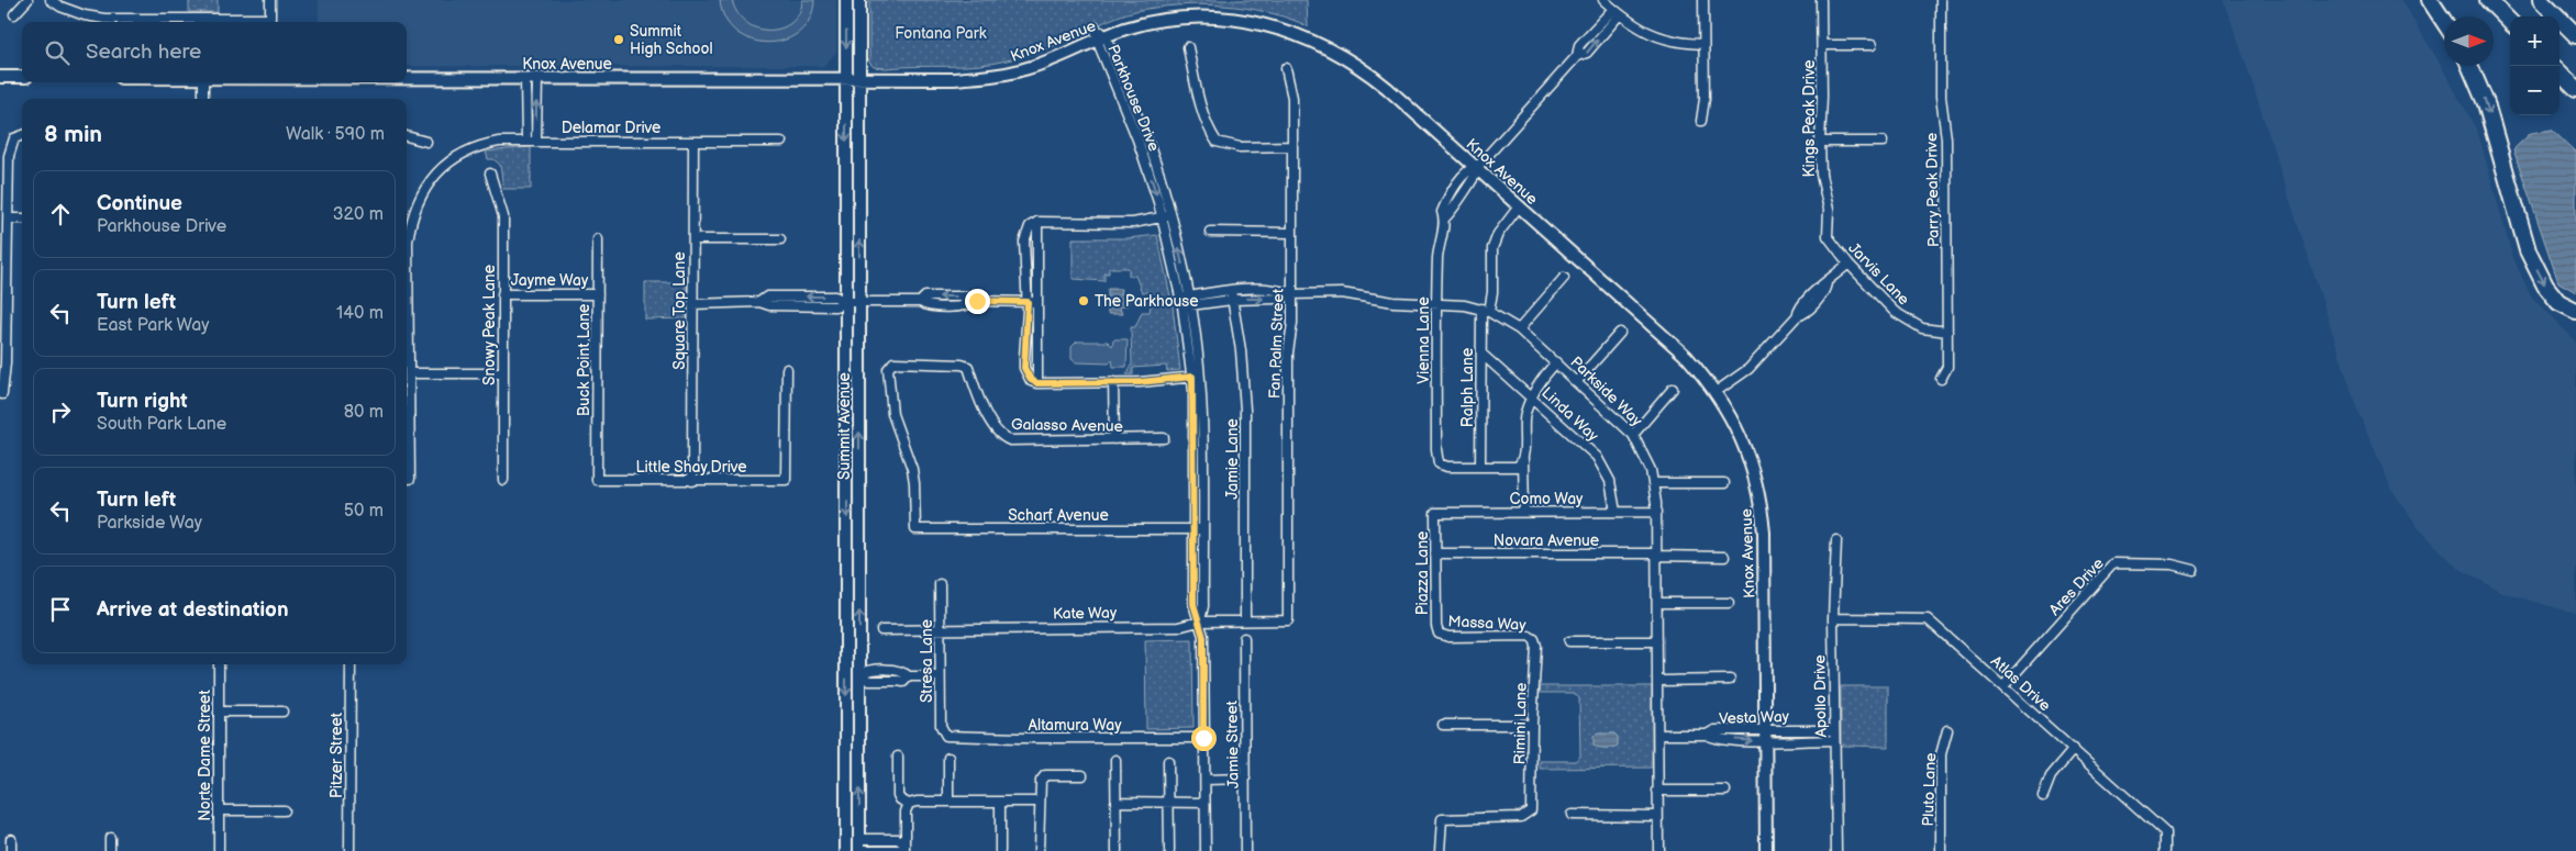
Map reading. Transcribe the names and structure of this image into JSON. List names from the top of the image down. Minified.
{"streets":{"street":["Knox Avenue","Parkhouse Drive","Kings Peak Drive","Delamar Drive","Parry Peak Drive","Jarvis Lane","Jayme Way","Square Top Lane","Snowy Peak Lane","Vienna Lane","Fan Palm Street","Buck Point Lane","Ralph Lane","Parkside Way","Linda Way","Galasso Avenue","Summit Avenue","Jamie Lane","Little Shay Drive","Como Way","Scharf Avenue","Novara Avenue","Piazza Lane","Ares Drive","Kate Way","Massa Way","Stresa Lane","Atlas Drive","Apollo Drive","Vesta Way","Rimini Lane","Altamura Way","Jamie Street","Norte Dame Street","Pitzer Street","Pluto Lane"]},"crossings":[["Knox Avenue","Parkhouse Drive"],["Knox Avenue","Vienna Lane"],["Knox Avenue","Ralph Lane"],["Knox Avenue","Summit Avenue"],["Knox Avenue","Vesta Way"],["Parkhouse Drive","Parkside Way"],["Parkhouse Drive","Scharf Avenue"],["Parkhouse Drive","Kate Way"],["Parkhouse Drive","Altamura Way"],["Kings Peak Drive","Jarvis Lane"],["Delamar Drive","Square Top Lane"],["Parry Peak Drive","Jarvis Lane"],["Jayme Way","Snowy Peak Lane"],["Jayme Way","Buck Point Lane"],["Square Top Lane","Little Shay Drive"],["Vienna Lane","Ralph Lane"],["Vienna Lane","Parkside Way"],["Fan Palm Street","Parkside Way"],["Fan Palm Street","Kate Way"],["Buck Point Lane","Little Shay Drive"],["Ralph Lane","Parkside Way"],["Ralph Lane","Linda Way"],["Parkside Way","Jamie Lane"],["Parkside Way","Como Way"],["Parkside Way","Novara Avenue"],["Parkside Way","Vesta Way"],["Linda Way","Como Way"],["Galasso Avenue","Scharf Avenue"],["Jamie Lane","Kate Way"],["Como Way","Piazza Lane"],["Novara Avenue","Piazza Lane"],["Piazza Lane","Massa Way"],["Ares Drive","Atlas Drive"],["Kate Way","Stresa Lane"],["Massa Way","Rimini Lane"],["Stresa Lane","Altamura Way"],["Atlas Drive","Apollo Drive"],["Apollo Drive","Vesta Way"]],"parks":["Fontana Park"],"places":["Summit High School","The Parkhouse"],"north":"right","page":{"map_buttons":["+","−"],"search":"Search here","heading":["8 min","Walk · 590 m"],"list":[["Continue","Parkhouse Drive","320 m"],["Turn left","East Park Way","140 m"],["Turn right","South Park Lane","80 m"],["Turn left","Parkside Way","50 m"],"Arrive at destination"]}}
